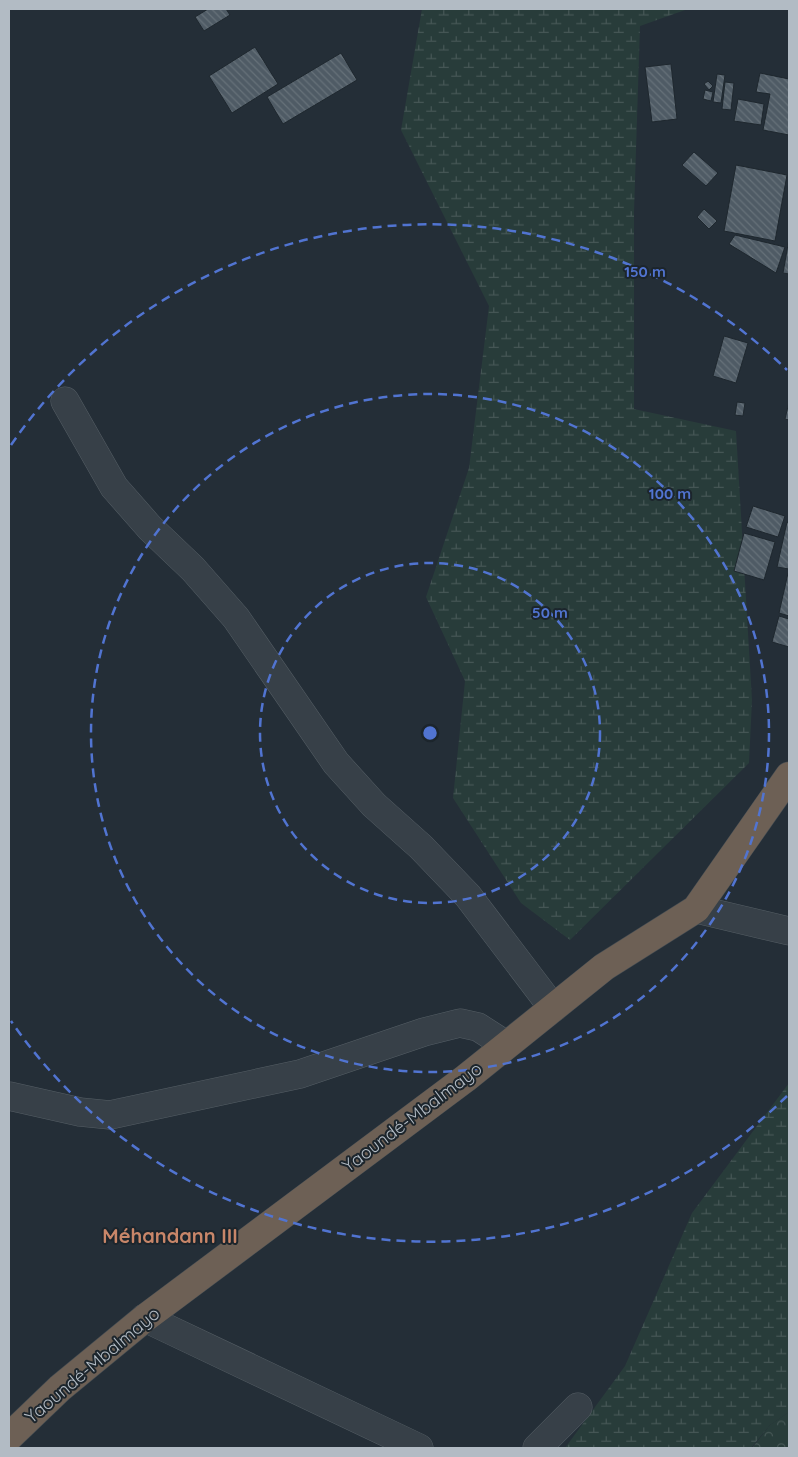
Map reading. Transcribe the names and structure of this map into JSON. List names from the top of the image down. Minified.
{"streets":{"highway":["Yaoundé-Mbalmayo"]},"districts":["Méhandann III"],"rings":["150 m","100 m","50 m"]}
